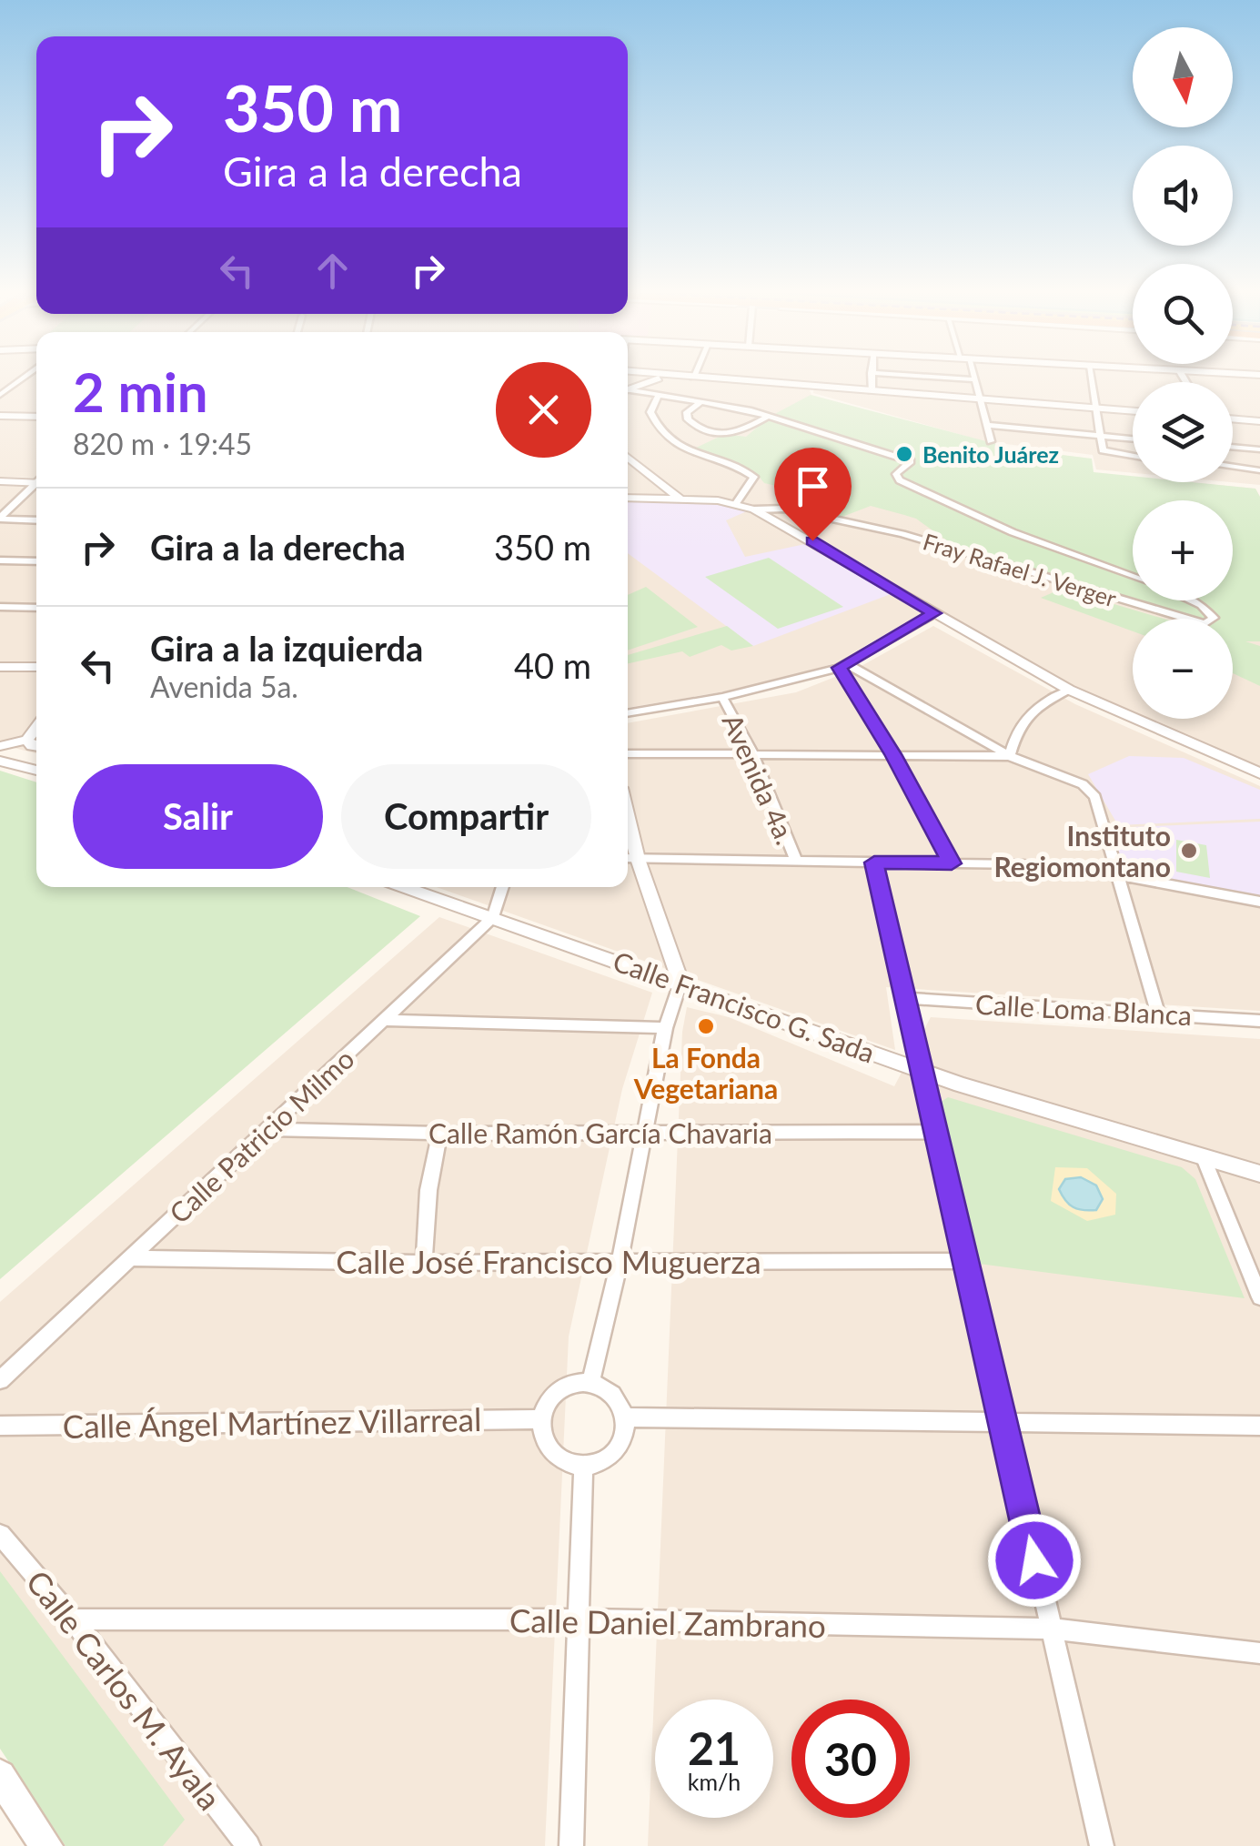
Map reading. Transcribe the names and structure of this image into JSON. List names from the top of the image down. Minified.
{"streets":{"street":["Fray Rafael J. Verger","Avenida 4a.","Calle Francisco G. Sada","Calle Loma Blanca","Calle Ramón García Chavaria","Calle Patricio Milmo","Calle José Francisco Muguerza","Calle Ángel Martínez Villarreal","Calle Daniel Zambrano","Calle Carlos M. Ayala"]},"crossings":[["Calle Francisco G. Sada","Calle Patricio Milmo"],["Calle Ramón García Chavaria","Calle Patricio Milmo"],["Calle Patricio Milmo","Calle José Francisco Muguerza"],["Calle Daniel Zambrano","Calle Carlos M. Ayala"]],"places":["Benito Juárez","Instituto Regiomontano","La Fonda Vegetariana"],"north":"bottom","page":{"map_buttons":["+","−"],"turn":["350 m","Gira a la derecha"],"heading":["2 min","820 m · 19:45"],"list":[{"name":"Gira a la derecha","value":"350 m"},{"name":"Gira a la izquierda","note":"Avenida 5a.","value":"40 m"}],"buttons":["Salir","Compartir"],"speed":"21 km/h","limit":"30"}}
